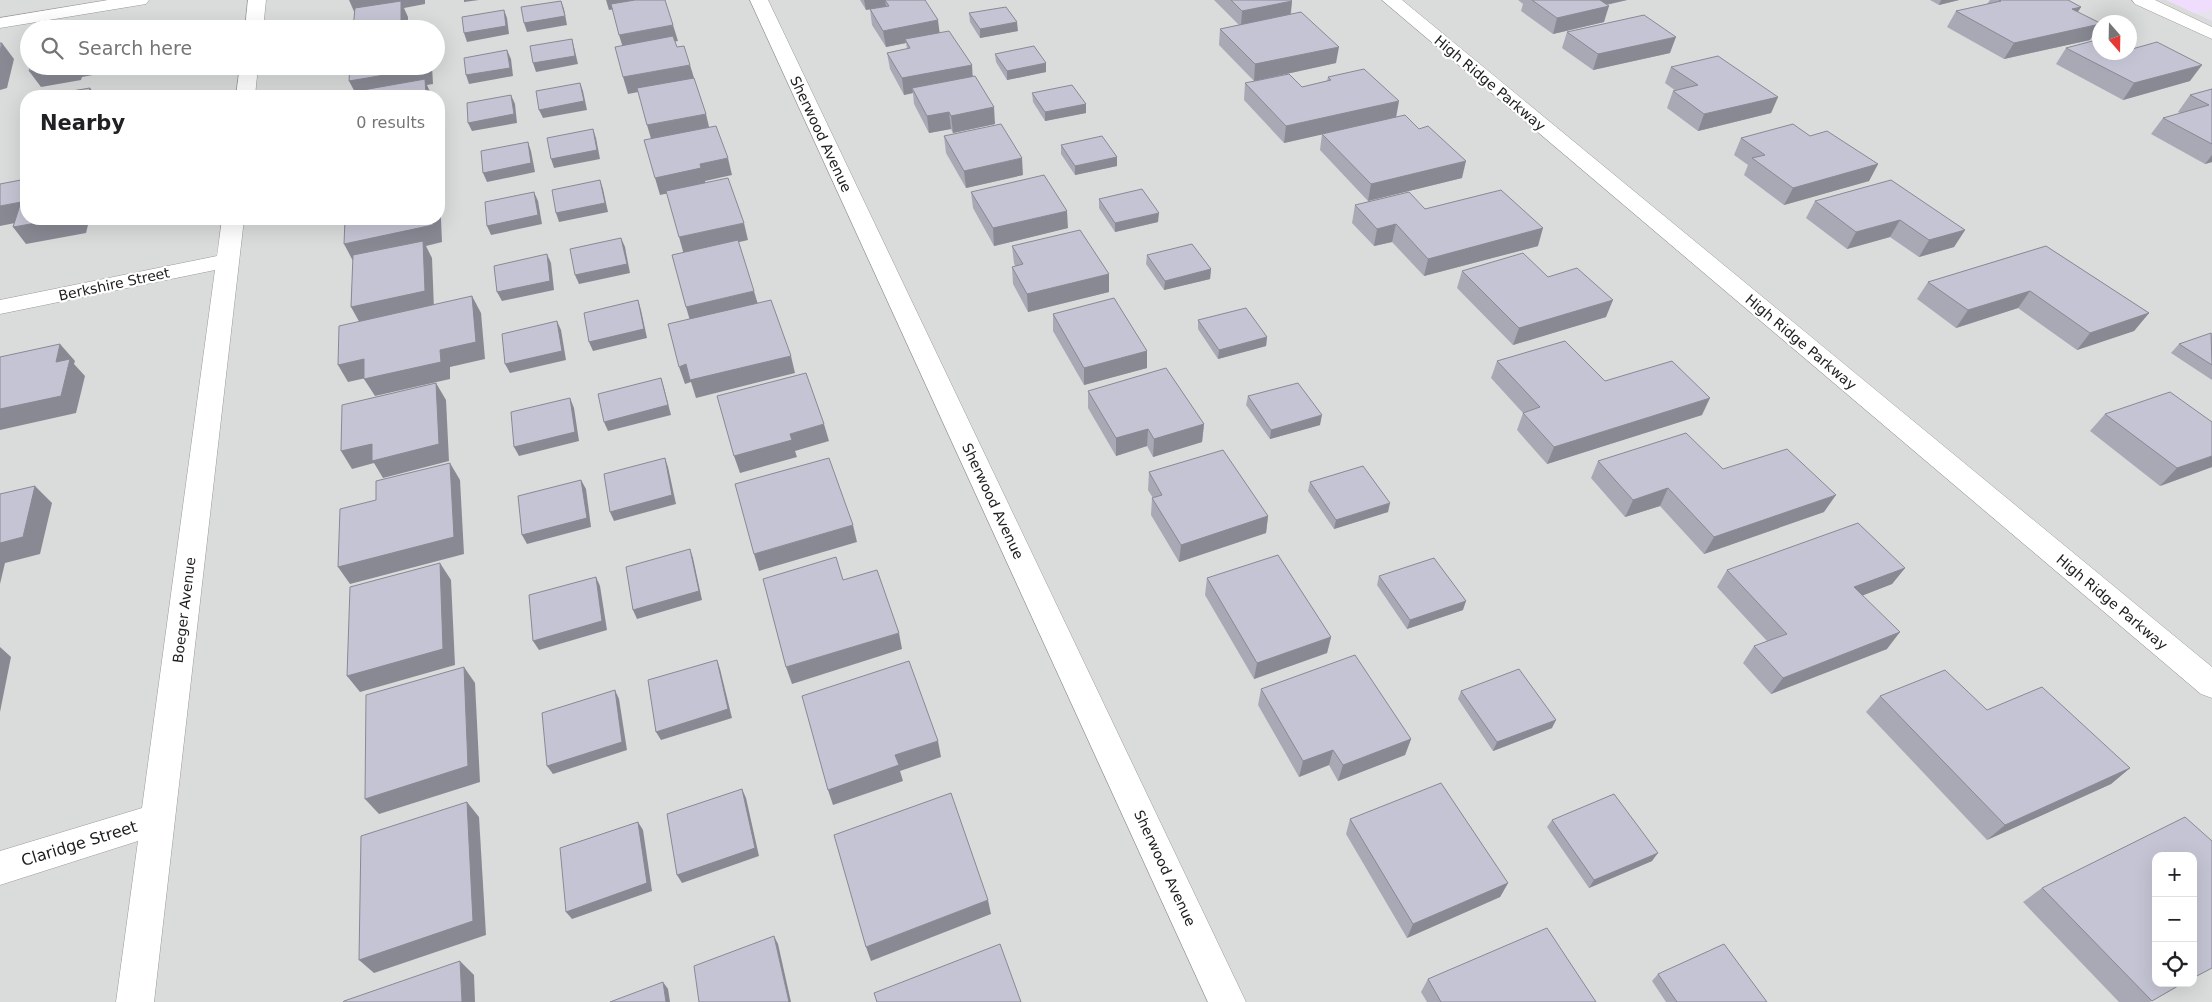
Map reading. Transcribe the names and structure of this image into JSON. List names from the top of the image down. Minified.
{"streets":{"street":["High Ridge Parkway","Sherwood Avenue","Berkshire Street","Boeger Avenue","Claridge Street"]},"crossings":[["Berkshire Street","Boeger Avenue"],["Boeger Avenue","Claridge Street"]],"north":"bottom","page":{"search":"Search here","heading":["Nearby","0 results"],"map_buttons":["+","−"]}}
